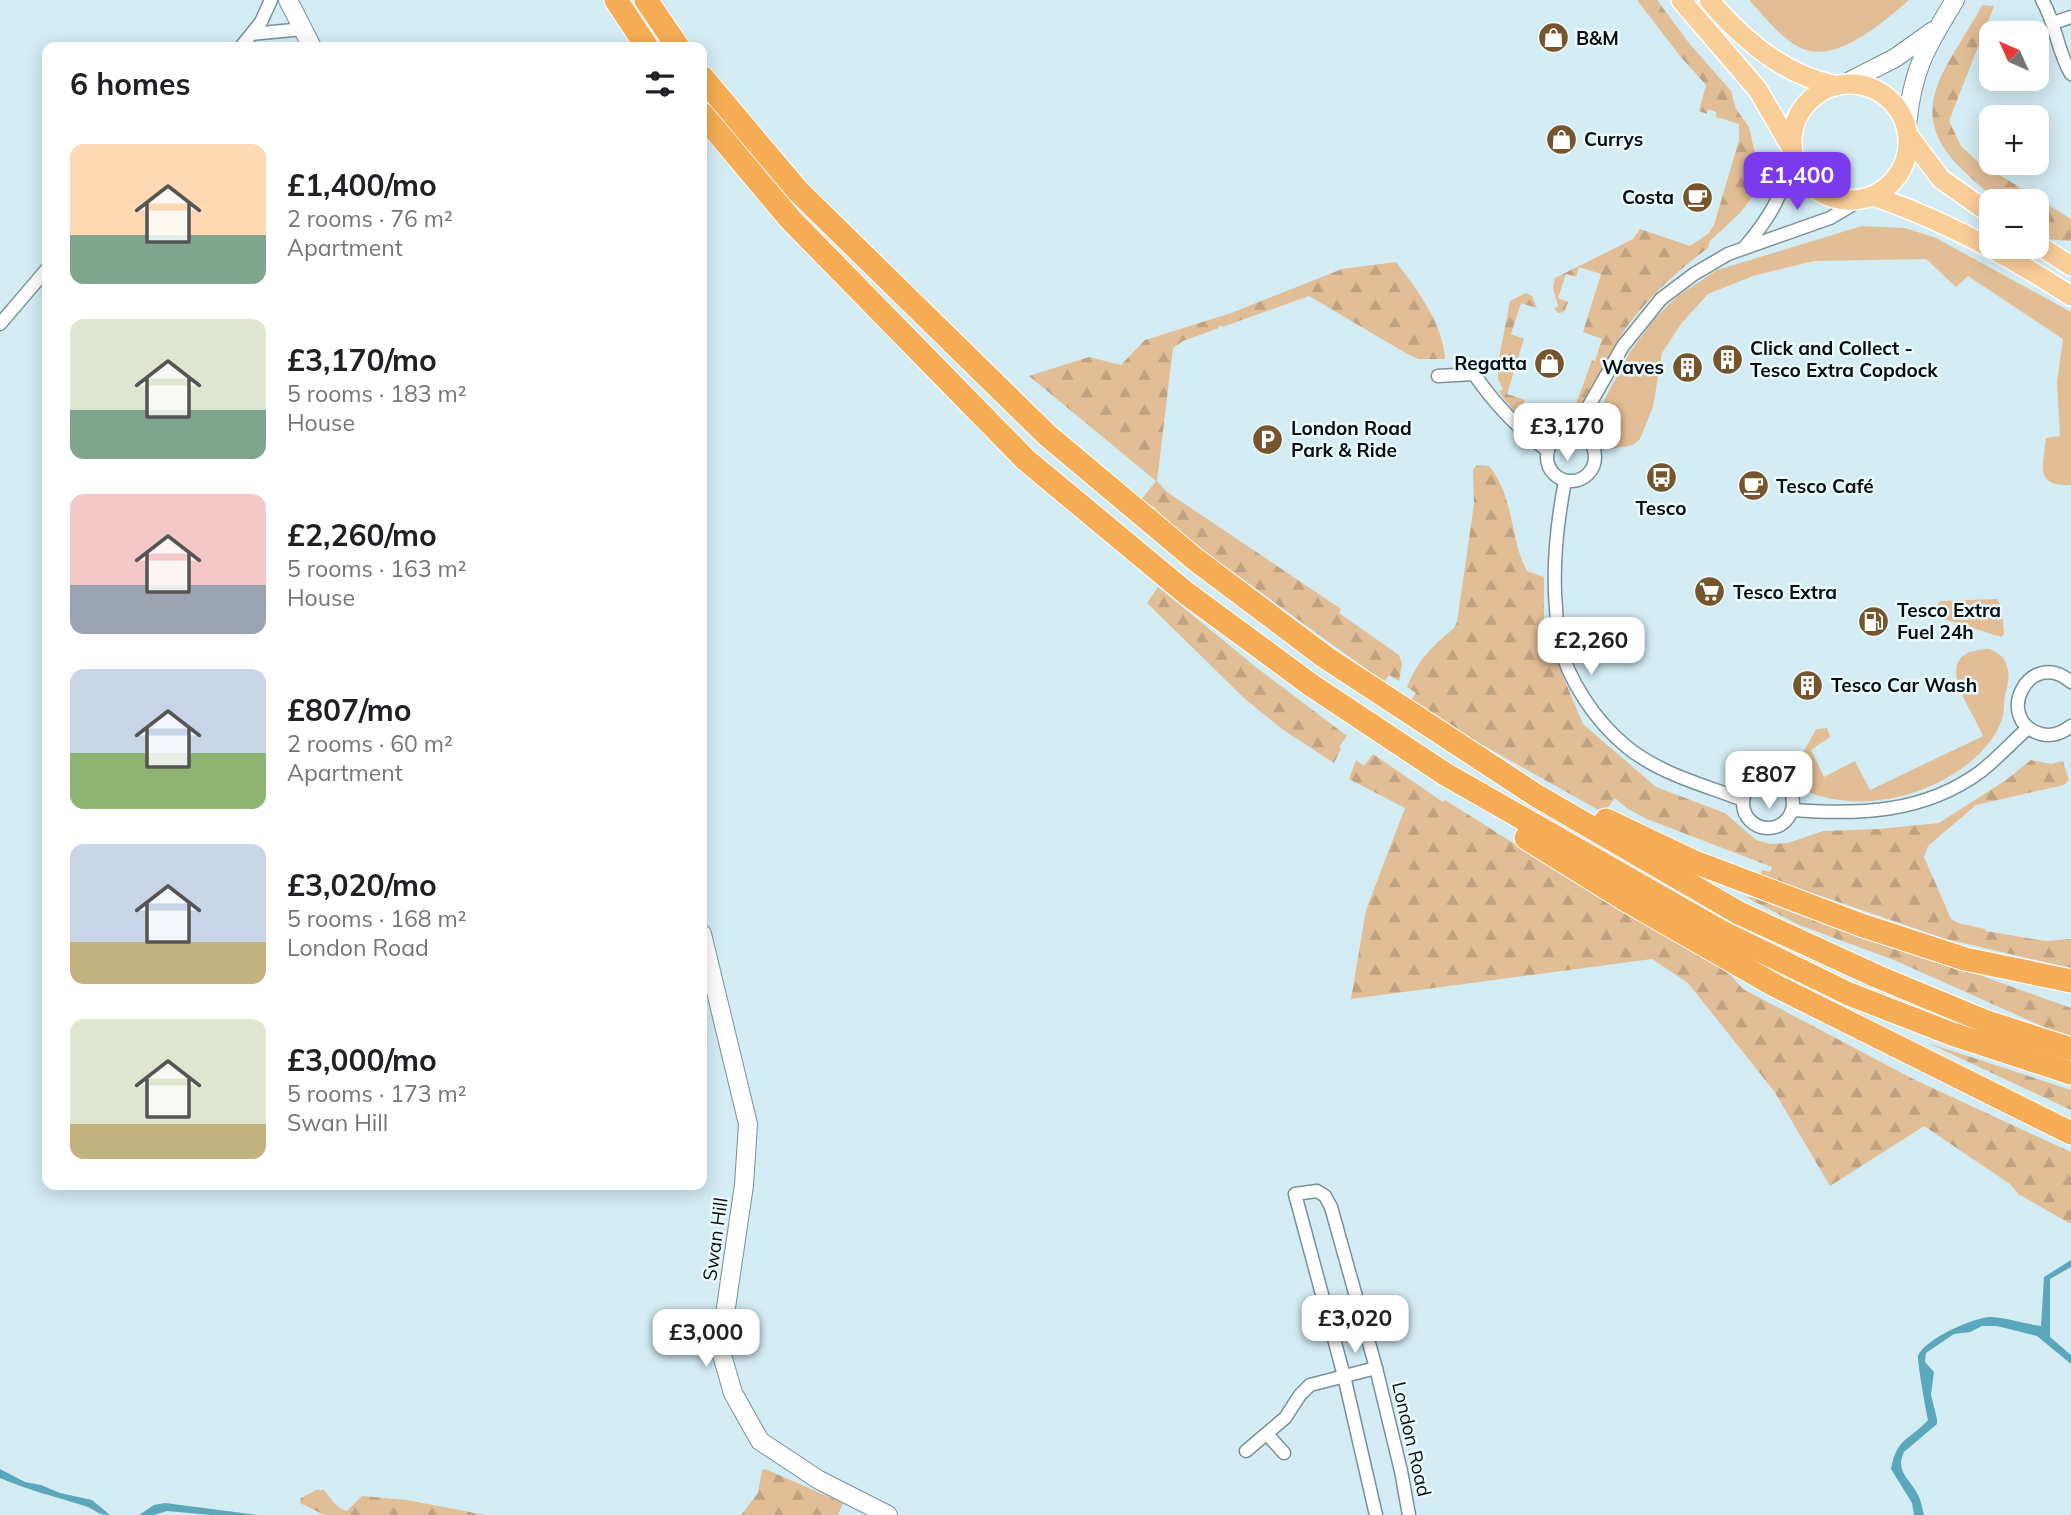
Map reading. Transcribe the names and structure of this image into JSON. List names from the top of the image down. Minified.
{"streets":{"street":["Swan Hill","London Road"]},"places":{"shop":["B&M","Currys","Regatta"],"cafe":["Costa","Tesco Café"],"building":["Click and Collect - Tesco Extra Copdock","Waves","Tesco Car Wash"],"parking":["London Road Park & Ride"],"bus stop":["Tesco"],"supermarket":["Tesco Extra"],"fuel station":["Tesco Extra Fuel 24h"]},"north":"top left","page":{"map_buttons":["+","−"],"heading":"6 homes","list":[{"name":"£1,400/mo","note":"2 rooms · 76 m² · Apartment"},{"name":"£3,170/mo","note":"5 rooms · 183 m² · House"},{"name":"£2,260/mo","note":"5 rooms · 163 m² · House"},{"name":"£807/mo","note":"2 rooms · 60 m² · Apartment"},{"name":"£3,020/mo","note":"5 rooms · 168 m² · London Road"},{"name":"£3,000/mo","note":"5 rooms · 173 m² · Swan Hill"}],"price":["£1,400","£3,170","£2,260","£807","£3,020","£3,000"]}}
